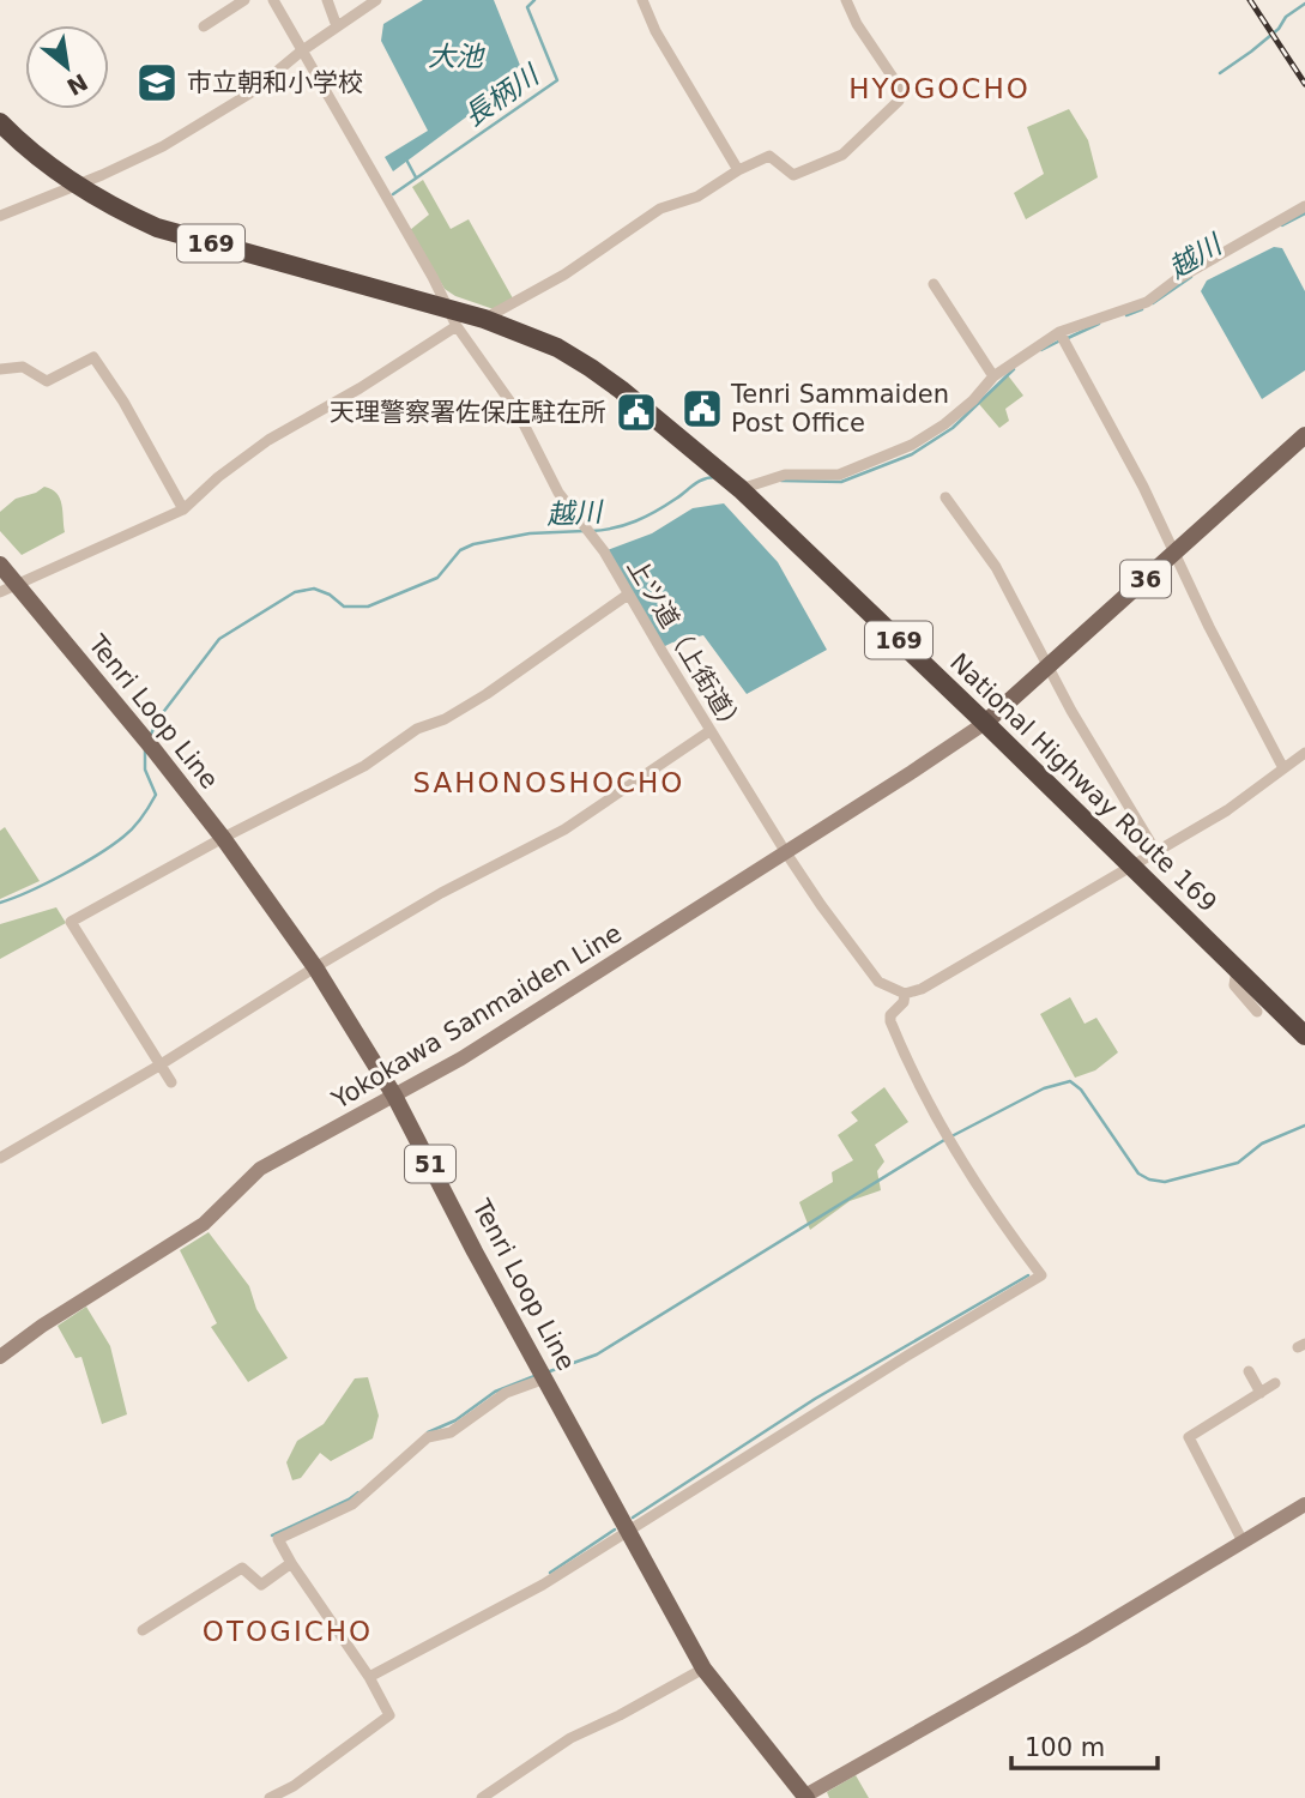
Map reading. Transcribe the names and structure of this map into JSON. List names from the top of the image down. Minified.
{"streets":{"highway":["169","National Highway Route 169"],"main road":["36","Tenri Loop Line","Yokokawa Sanmaiden Line","51"],"street":["上ツ道（上街道）"]},"crossings":[["36","National Highway Route 169"],["36","Yokokawa Sanmaiden Line"],["上ツ道（上街道）","National Highway Route 169"],["上ツ道（上街道）","Yokokawa Sanmaiden Line"],["Tenri Loop Line","Yokokawa Sanmaiden Line"],["National Highway Route 169","Yokokawa Sanmaiden Line"]],"districts":["HYOGOCHO","SAHONOSHOCHO","OTOGICHO"],"water":["大池","長柄川","越川"],"places":{"school or university":["市立朝和小学校"],"public building":["Tenri Sammaiden Post Office","天理警察署佐保庄駐在所"]},"scale_bar":"100 m","north":"bottom right"}
